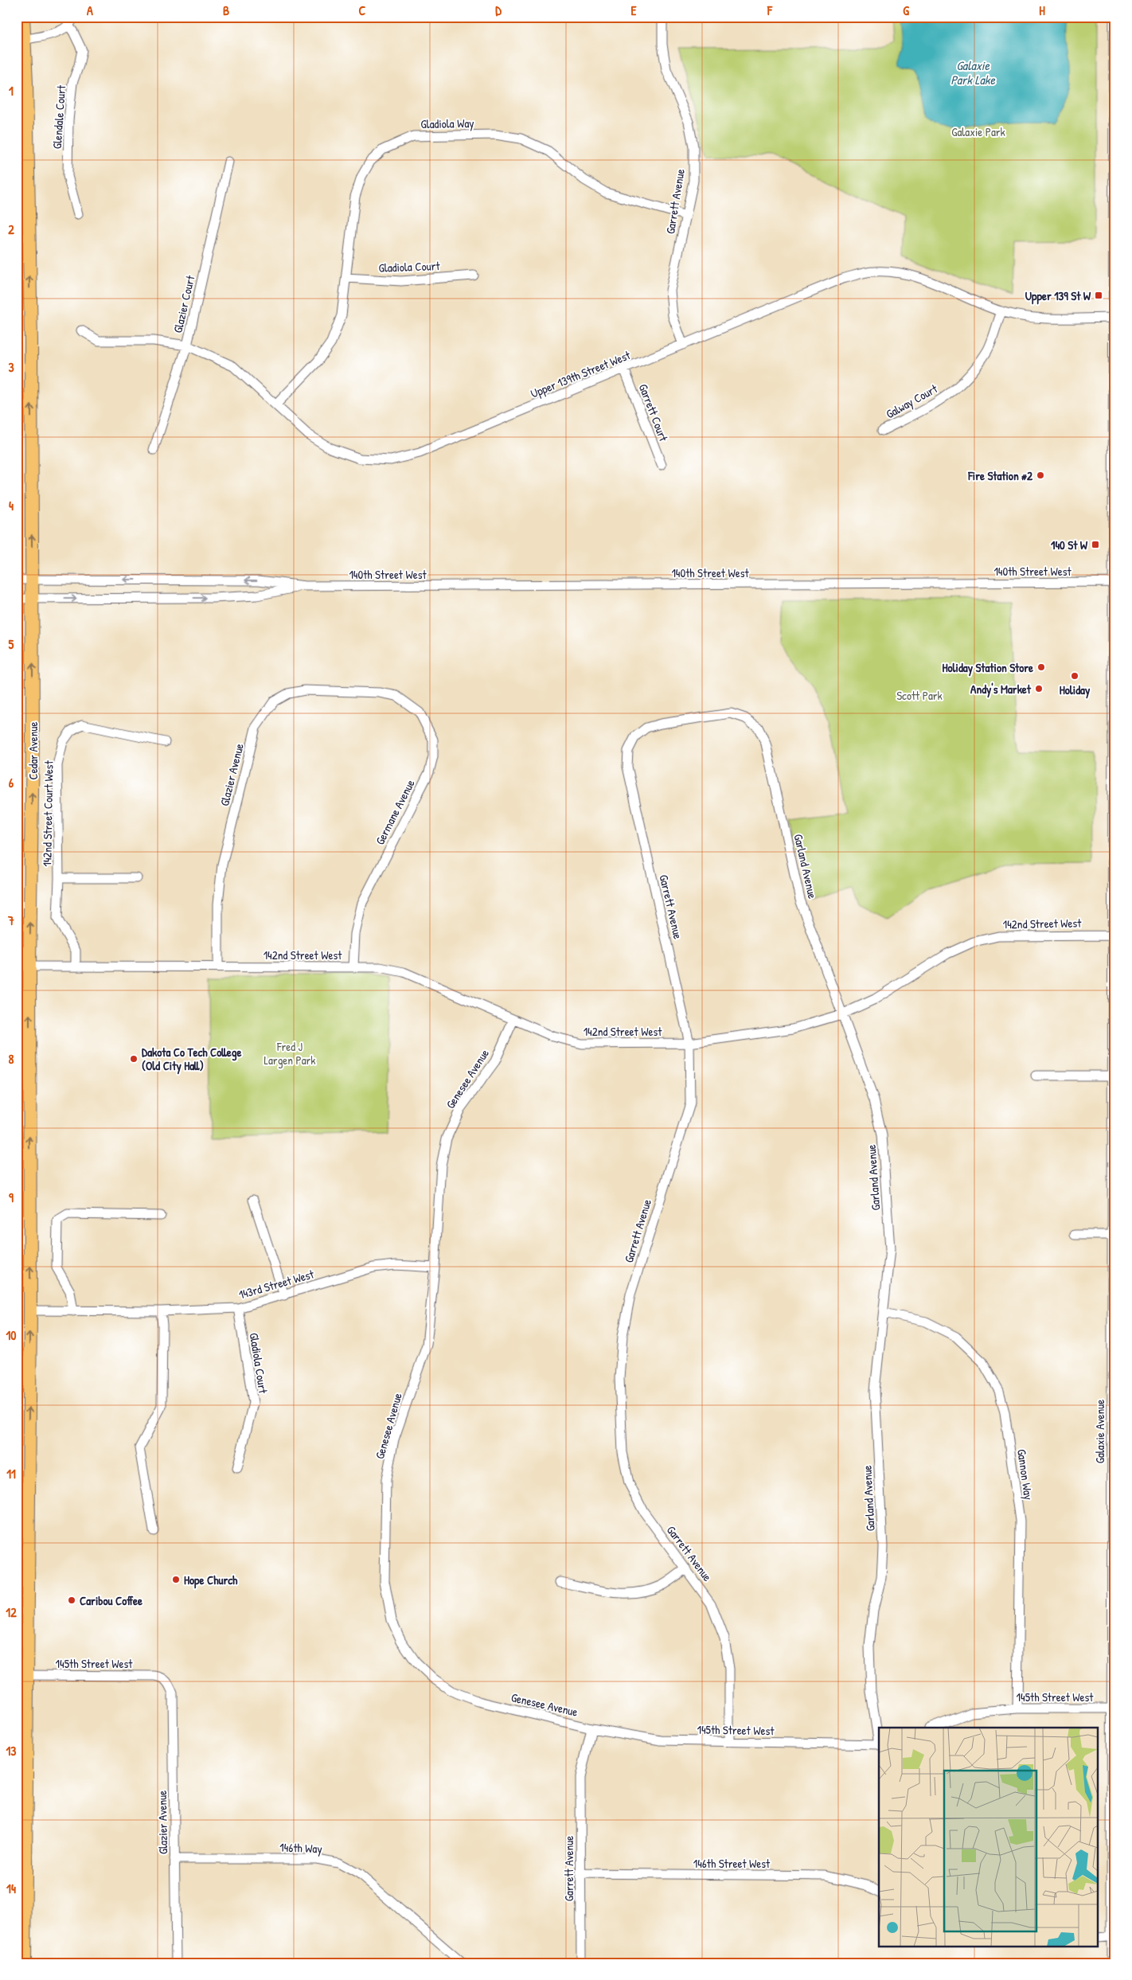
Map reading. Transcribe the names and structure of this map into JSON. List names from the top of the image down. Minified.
{"streets":{"highway":["Cedar Avenue"],"street":["Glendale Court","Gladiola Way","Garrett Avenue","Gladiola Court","Glazier Court","Upper 139th Street West","Galway Court","Garrett Court","140th Street West","Glazier Avenue","Germane Avenue","142nd Street Court West","Garland Avenue","142nd Street West","Genesee Avenue","143rd Street West","Galaxie Avenue","Gannon Way","145th Street West","146th Way","146th Street West"]},"crossings":[["Gladiola Way","Garrett Avenue"],["Gladiola Way","Gladiola Court"],["Gladiola Way","Upper 139th Street West"],["Garrett Avenue","Upper 139th Street West"],["Garrett Avenue","Garland Avenue"],["Garrett Avenue","142nd Street West"],["Garrett Avenue","Genesee Avenue"],["Garrett Avenue","145th Street West"],["Garrett Avenue","146th Street West"],["Gladiola Court","143rd Street West"],["Glazier Court","Upper 139th Street West"],["Upper 139th Street West","Galway Court"],["Upper 139th Street West","Garrett Court"],["Upper 139th Street West","Galaxie Avenue"],["140th Street West","Cedar Avenue"],["140th Street West","Galaxie Avenue"],["Cedar Avenue","142nd Street West"],["Cedar Avenue","143rd Street West"],["Cedar Avenue","145th Street West"],["Glazier Avenue","Germane Avenue"],["Glazier Avenue","142nd Street West"],["Glazier Avenue","145th Street West"],["Glazier Avenue","146th Way"],["Germane Avenue","142nd Street West"],["142nd Street Court West","142nd Street West"],["Garland Avenue","142nd Street West"],["Garland Avenue","Gannon Way"],["142nd Street West","Genesee Avenue"],["142nd Street West","Galaxie Avenue"],["Genesee Avenue","143rd Street West"],["Genesee Avenue","145th Street West"],["Galaxie Avenue","145th Street West"],["Gannon Way","145th Street West"]],"one_way":["Cedar Avenue"],"water":["Galaxie Park Lake"],"parks":["Galaxie Park","Scott Park","Fred J Largen Park"],"places":{"transit":["Upper 139 St W","140 St W"],"other":["Fire Station #2","Holiday Station Store","Holiday","Andy's Market","Dakota Co Tech College (Old City Hall)","Hope Church","Caribou Coffee"]},"grid":{"columns":["A","B","C","D","E","F","G","H"],"rows":["1","2","3","4","5","6","7","8","9","10","11","12","13","14"]}}
